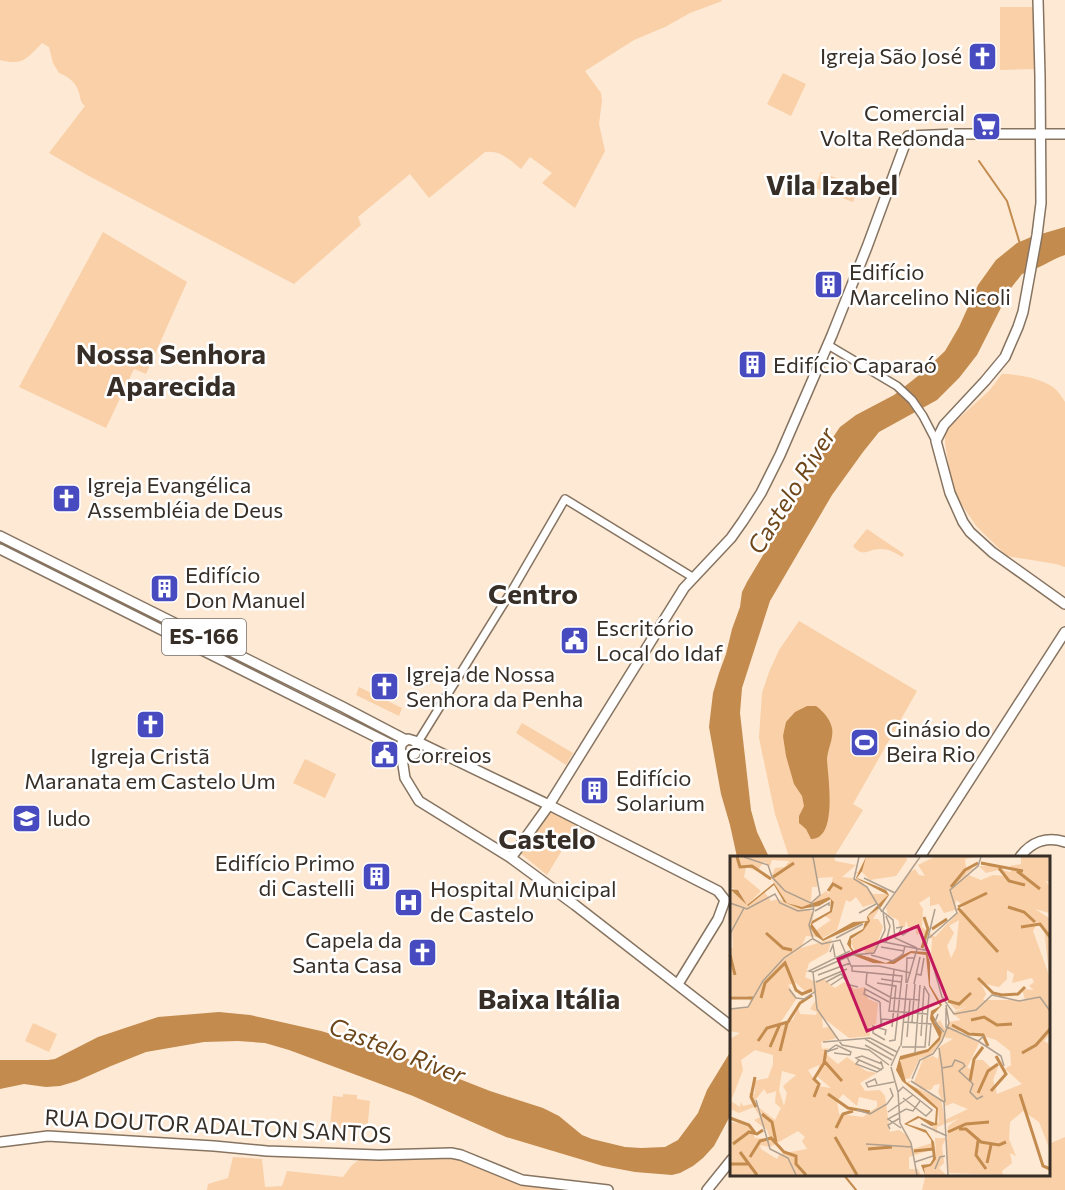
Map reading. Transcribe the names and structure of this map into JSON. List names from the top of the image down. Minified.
{"streets":{"main road":["ES-166","RUA DOUTOR ADALTON SANTOS"]},"districts":["Vila Izabel","Nossa Senhora Aparecida","Centro","Castelo","Baixa Itália"],"water":["Castelo River"],"places":{"church":["Igreja São José","Igreja Evangélica Assembléia de Deus","Igreja de Nossa Senhora da Penha","Igreja Cristã Maranata em Castelo Um","Capela da Santa Casa"],"supermarket":["Comercial Volta Redonda"],"building":["Edifício Marcelino Nicoli","Edifício Caparaó","Edifício Don Manuel","Edifício Solarium","Edifício Primo di Castelli"],"public building":["Escritório Local do Idaf","Correios"],"sports":["Ginásio do Beira Rio"],"school or university":["ludo"],"hospital":["Hospital Municipal de Castelo"]}}
